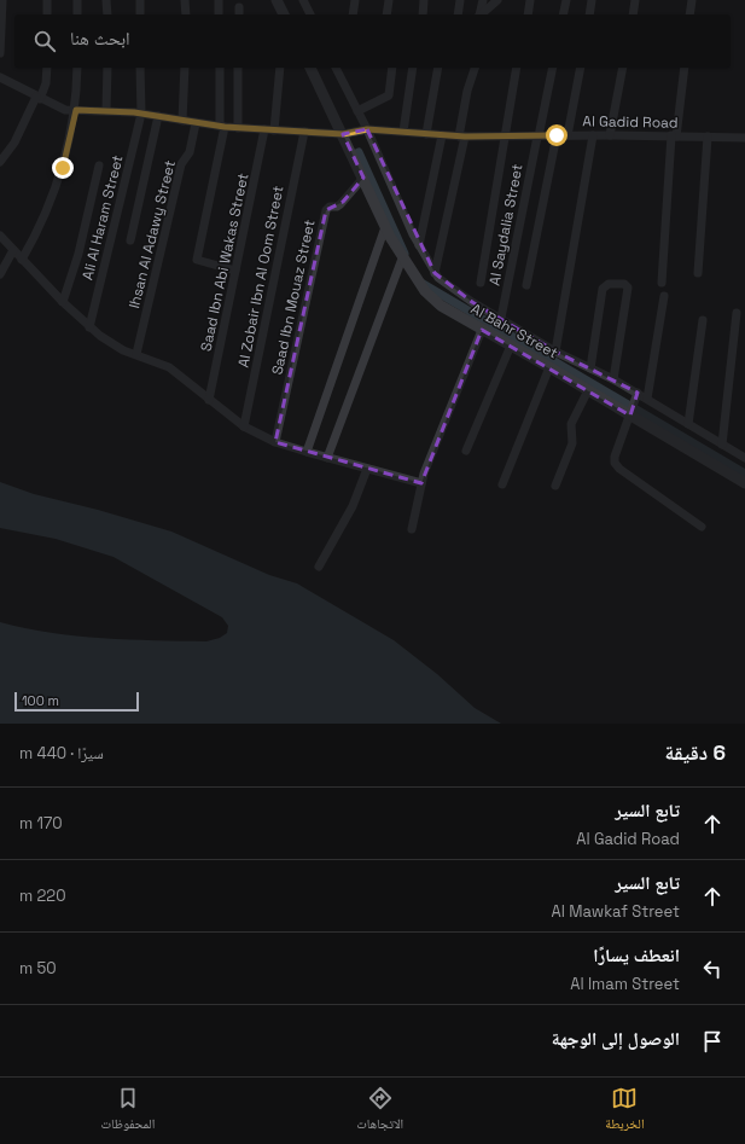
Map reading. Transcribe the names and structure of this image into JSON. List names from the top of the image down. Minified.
{"streets":{"street":["Al Gadid Road","Ali Al Haram Street","Al Saydalia Street","Ihsan Al Adawy Street","Saad Ibn Abi Wakas Street","Al Zobair Ibn Al Oom Street","Saad Ibn Mouaz Street","Al Bahr Street"]},"crossings":[["Al Gadid Road","Ali Al Haram Street"],["Al Gadid Road","Al Saydalia Street"],["Al Gadid Road","Ihsan Al Adawy Street"],["Al Gadid Road","Saad Ibn Abi Wakas Street"],["Al Gadid Road","Al Zobair Ibn Al Oom Street"],["Al Gadid Road","Al Bahr Street"],["Saad Ibn Mouaz Street","Al Bahr Street"]],"scale_bar":"100 m","page":{"search":"ابحث هنا","scale":"100 m","heading":["6 دقيقة","سيرًا · 440 m"],"list":[["تابع السير","Al Gadid Road","170 m"],["تابع السير","Al Mawkaf Street","220 m"],["انعطف يسارًا","Al Imam Street","50 m"],"الوصول إلى الوجهة"],"nav":["الخريطة","الاتجاهات","المحفوظات"]}}
